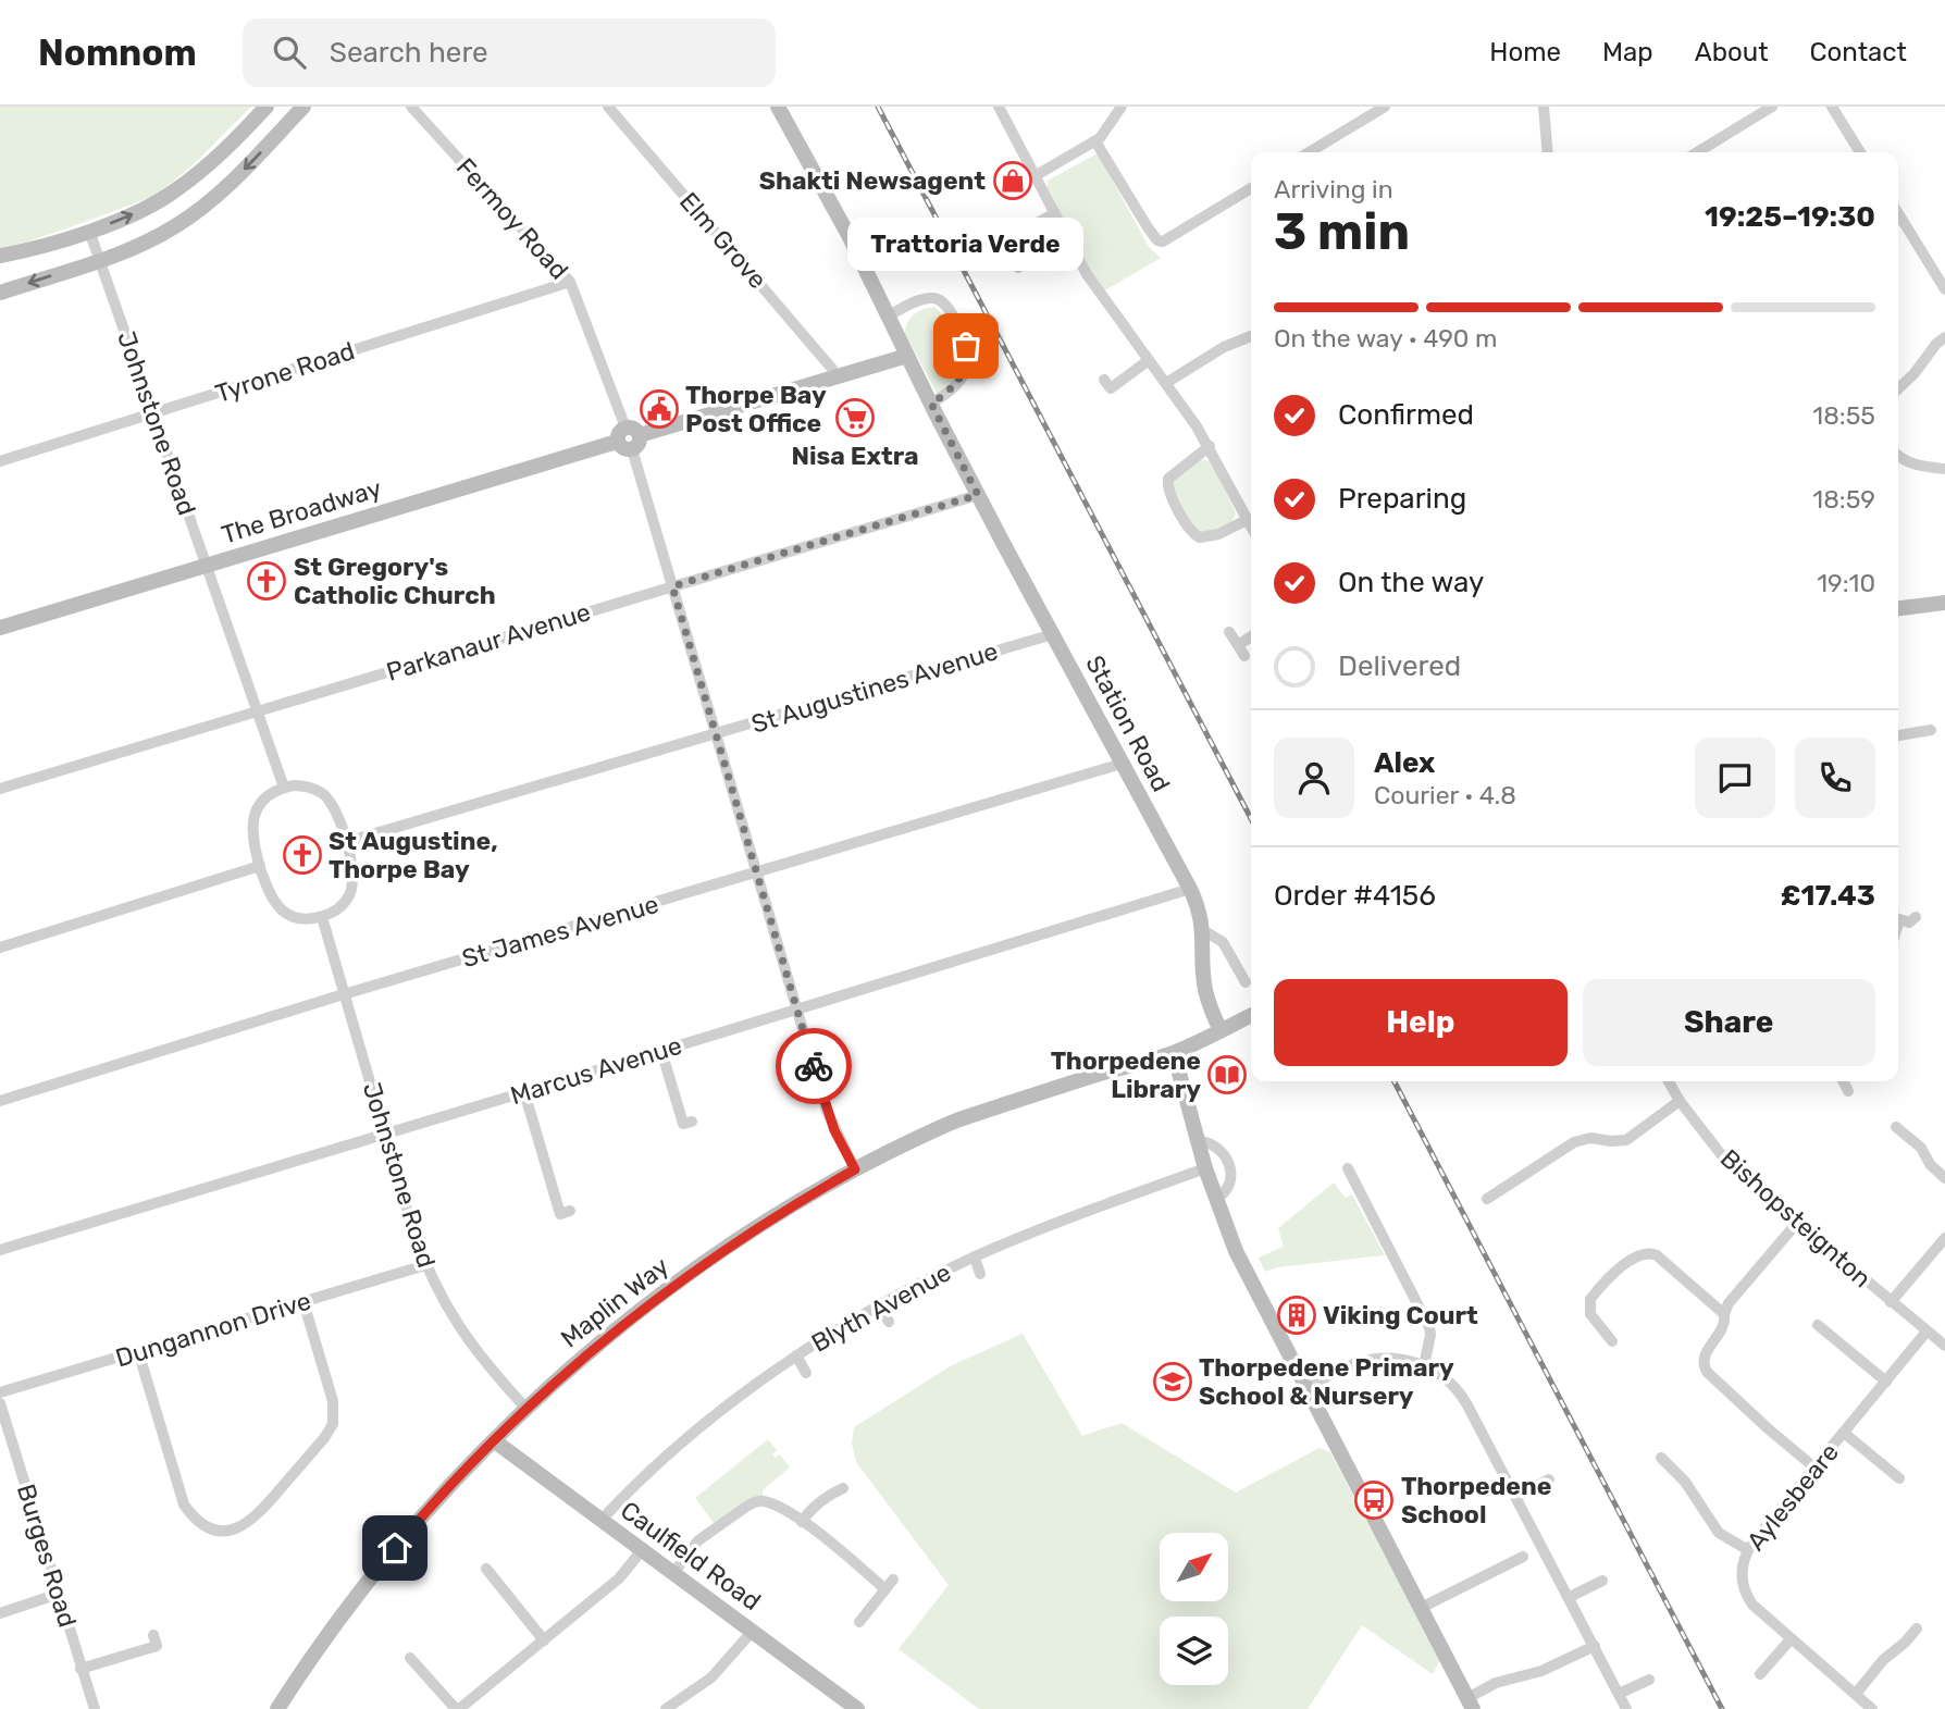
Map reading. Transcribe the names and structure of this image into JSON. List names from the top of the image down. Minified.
{"streets":{"street":["Fermoy Road","Elm Grove","Tyrone Road","Johnstone Road","The Broadway","Parkanaur Avenue","St Augustines Avenue","Station Road","St James Avenue","Marcus Avenue","Bishopsteignton","Maplin Way","Blyth Avenue","Dungannon Drive","Aylesbeare","Burges Road","Caulfield Road"]},"crossings":[["Fermoy Road","Tyrone Road"],["Fermoy Road","The Broadway"],["Fermoy Road","Parkanaur Avenue"],["Fermoy Road","St Augustines Avenue"],["Fermoy Road","St James Avenue"],["Fermoy Road","Marcus Avenue"],["Fermoy Road","Maplin Way"],["Elm Grove","The Broadway"],["Tyrone Road","Johnstone Road"],["Johnstone Road","The Broadway"],["Johnstone Road","Parkanaur Avenue"],["Johnstone Road","St Augustines Avenue"],["Johnstone Road","St James Avenue"],["Johnstone Road","Marcus Avenue"],["Johnstone Road","Maplin Way"],["Johnstone Road","Dungannon Drive"],["The Broadway","Station Road"],["Parkanaur Avenue","Station Road"],["St Augustines Avenue","Station Road"],["Station Road","St James Avenue"],["Station Road","Marcus Avenue"],["Station Road","Maplin Way"],["Bishopsteignton","Aylesbeare"],["Maplin Way","Caulfield Road"],["Blyth Avenue","Caulfield Road"]],"places":{"shop":["Shakti Newsagent"],"other":["Trattoria Verde"],"public building":["Thorpe Bay Post Office"],"supermarket":["Nisa Extra"],"church":["St Gregory's Catholic Church","St Augustine, Thorpe Bay"],"library":["Thorpedene Library"],"building":["Viking Court"],"school or university":["Thorpedene Primary School & Nursery"],"bus stop":["Thorpedene School"]},"north":"top right","page":{"header":"Nomnom","search":"Search here","nav":["Home","Map","About","Contact"],"heading":["3 min","Arriving in","19:25–19:30"],"panel":["Alex","Courier · 4.8","Order #4156","£17.43"],"bubble":"Trattoria Verde","bar":"On the way · 490 m","list":[["Confirmed","18:55"],["Preparing","18:59"],["On the way","19:10"],"Delivered"],"buttons":["Help","Share"]}}
